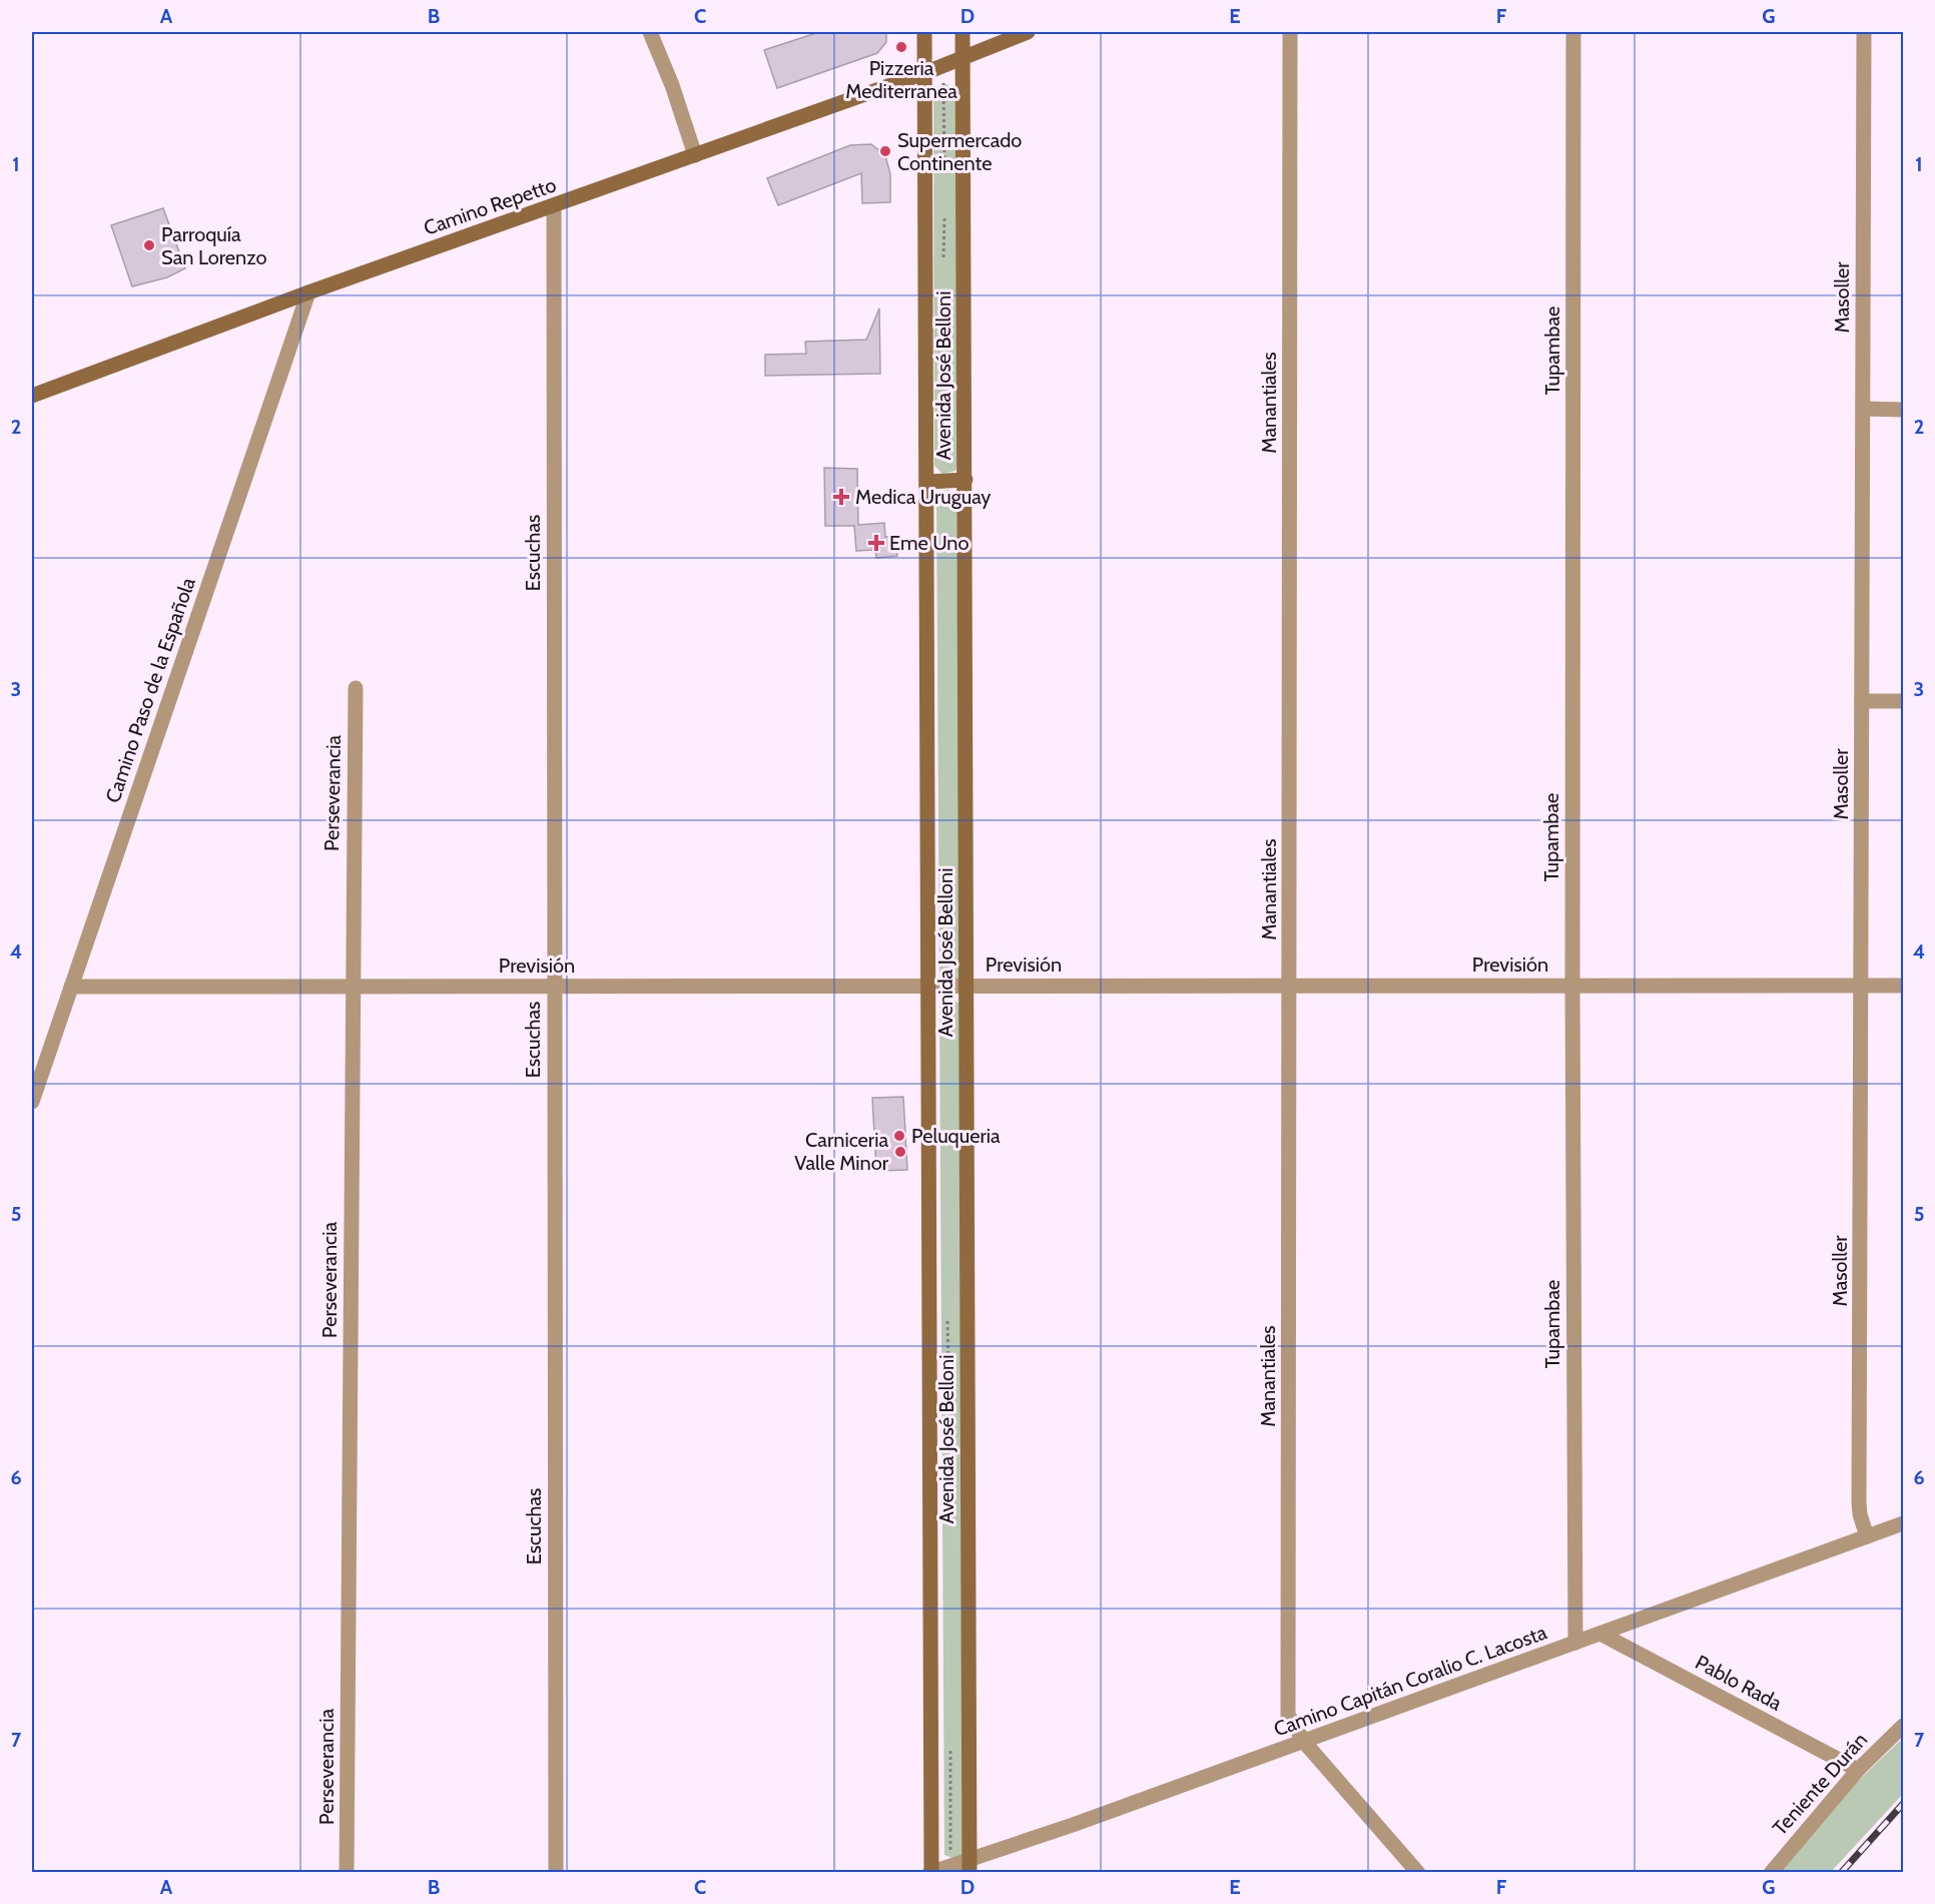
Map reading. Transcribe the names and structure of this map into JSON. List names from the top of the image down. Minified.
{"streets":{"main road":["Camino Repetto","Avenida José Belloni"],"street":["Masoller","Tupambae","Manantiales","Escuchas","Camino Paso de la Española","Perseverancia","Previsión","Camino Capitán Coralio C. Lacosta","Pablo Rada","Teniente Durán"]},"crossings":[["Camino Repetto","Avenida José Belloni"],["Camino Repetto","Escuchas"],["Camino Repetto","Camino Paso de la Española"],["Masoller","Previsión"],["Masoller","Camino Capitán Coralio C. Lacosta"],["Tupambae","Previsión"],["Tupambae","Camino Capitán Coralio C. Lacosta"],["Avenida José Belloni","Previsión"],["Avenida José Belloni","Camino Capitán Coralio C. Lacosta"],["Manantiales","Previsión"],["Manantiales","Camino Capitán Coralio C. Lacosta"],["Escuchas","Previsión"],["Camino Paso de la Española","Previsión"],["Perseverancia","Previsión"],["Camino Capitán Coralio C. Lacosta","Pablo Rada"],["Pablo Rada","Teniente Durán"]],"places":{"other":["Pizzeria Mediterranea","Supermercado Continente","Parroquía San Lorenzo","Peluqueria","Carniceria Valle Minor"],"health":["Medica Uruguay","Eme Uno"]},"grid":{"columns":["A","B","C","D","E","F","G"],"rows":["1","2","3","4","5","6","7"]}}
